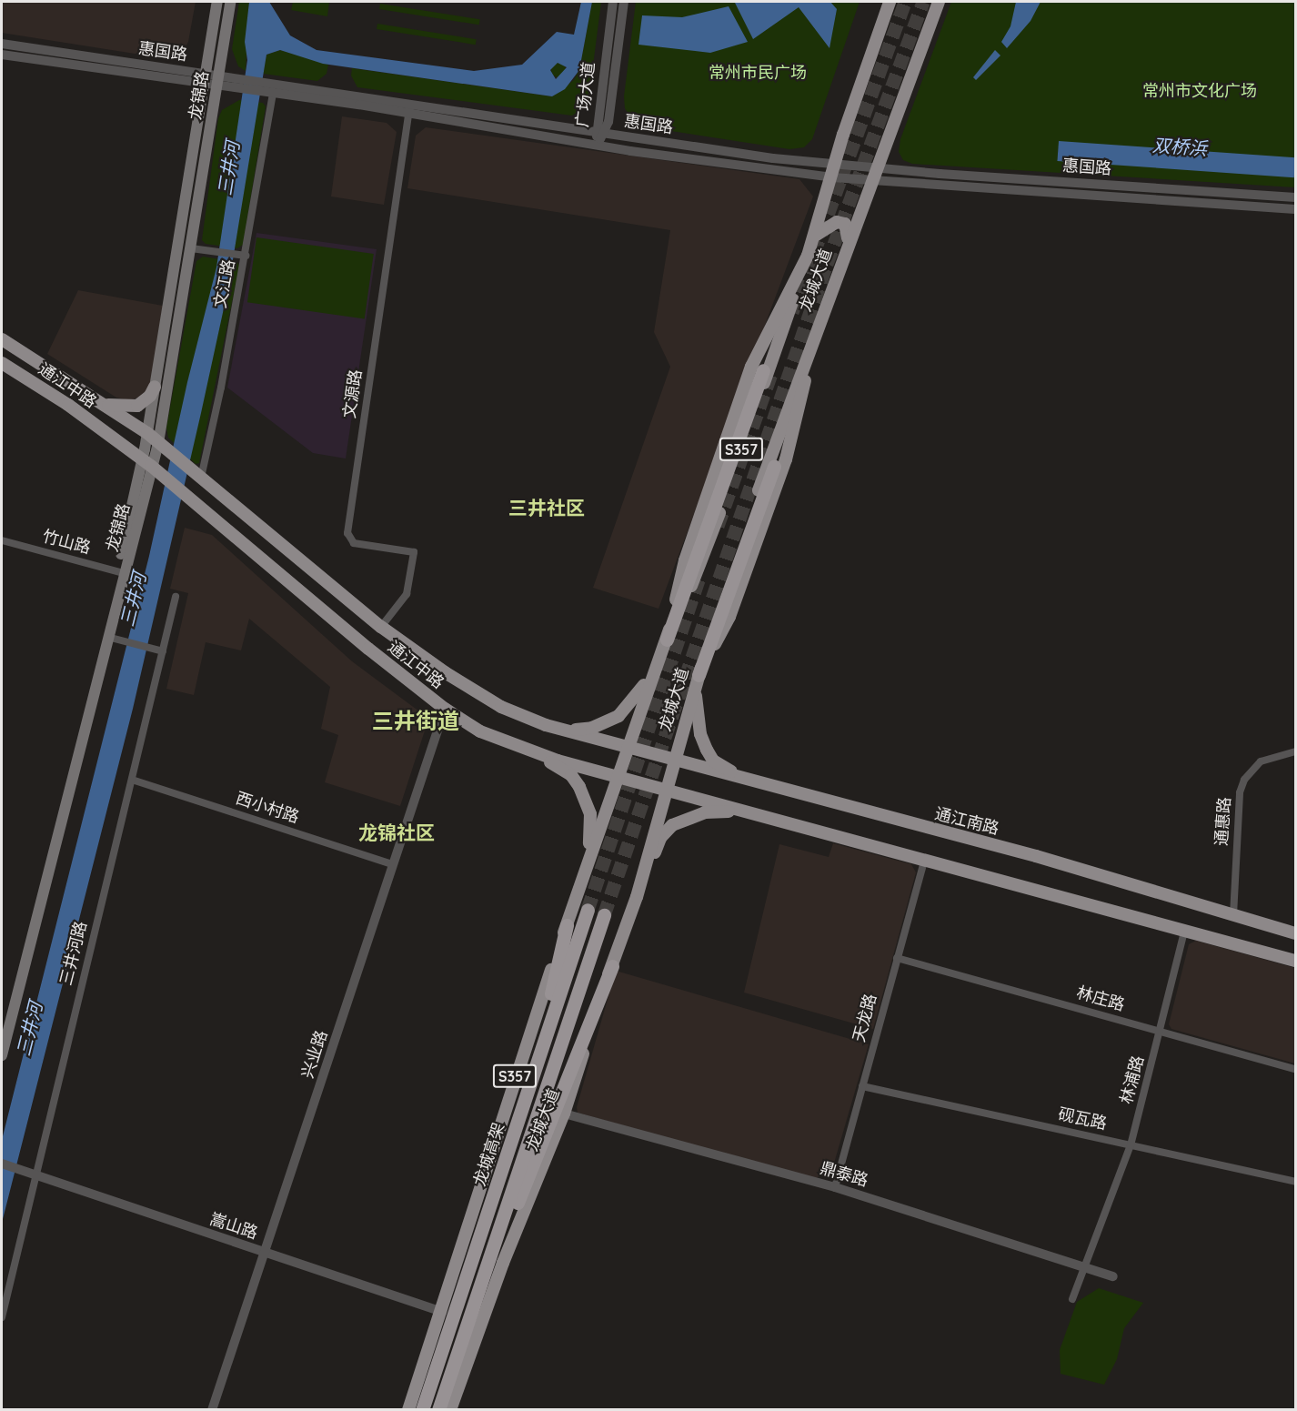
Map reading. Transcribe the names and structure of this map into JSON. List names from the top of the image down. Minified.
{"streets":{"highway":["龙城高架"],"main road":["龙锦路","龙城大道","通江中路","S357","通江南路"],"street":["惠国路","广场大道","文江路","文源路","竹山路","西小村路","通惠路","三井河路","林庄路","天龙路","兴业路","林浦路","砚瓦路","鼎泰路","嵩山路"]},"crossings":[["惠国路","广场大道"],["惠国路","龙锦路"],["惠国路","龙城大道"],["惠国路","文江路"],["惠国路","文源路"],["龙锦路","通江中路"],["龙锦路","竹山路"],["龙城大道","通江中路"],["龙城大道","通江南路"],["龙城大道","鼎泰路"],["文江路","通江中路"],["通江中路","文源路"],["通江中路","通江南路"],["通江中路","兴业路"],["西小村路","三井河路"],["西小村路","兴业路"],["通江南路","通惠路"],["三井河路","嵩山路"],["林庄路","天龙路"],["林庄路","林浦路"],["天龙路","砚瓦路"],["天龙路","鼎泰路"],["兴业路","嵩山路"],["林浦路","砚瓦路"],["林浦路","鼎泰路"],["龙城高架","嵩山路"]],"districts":["三井社区","三井街道","龙锦社区"],"water":["双桥浜","三井河"],"parks":["常州市民广场","常州市文化广场"]}
